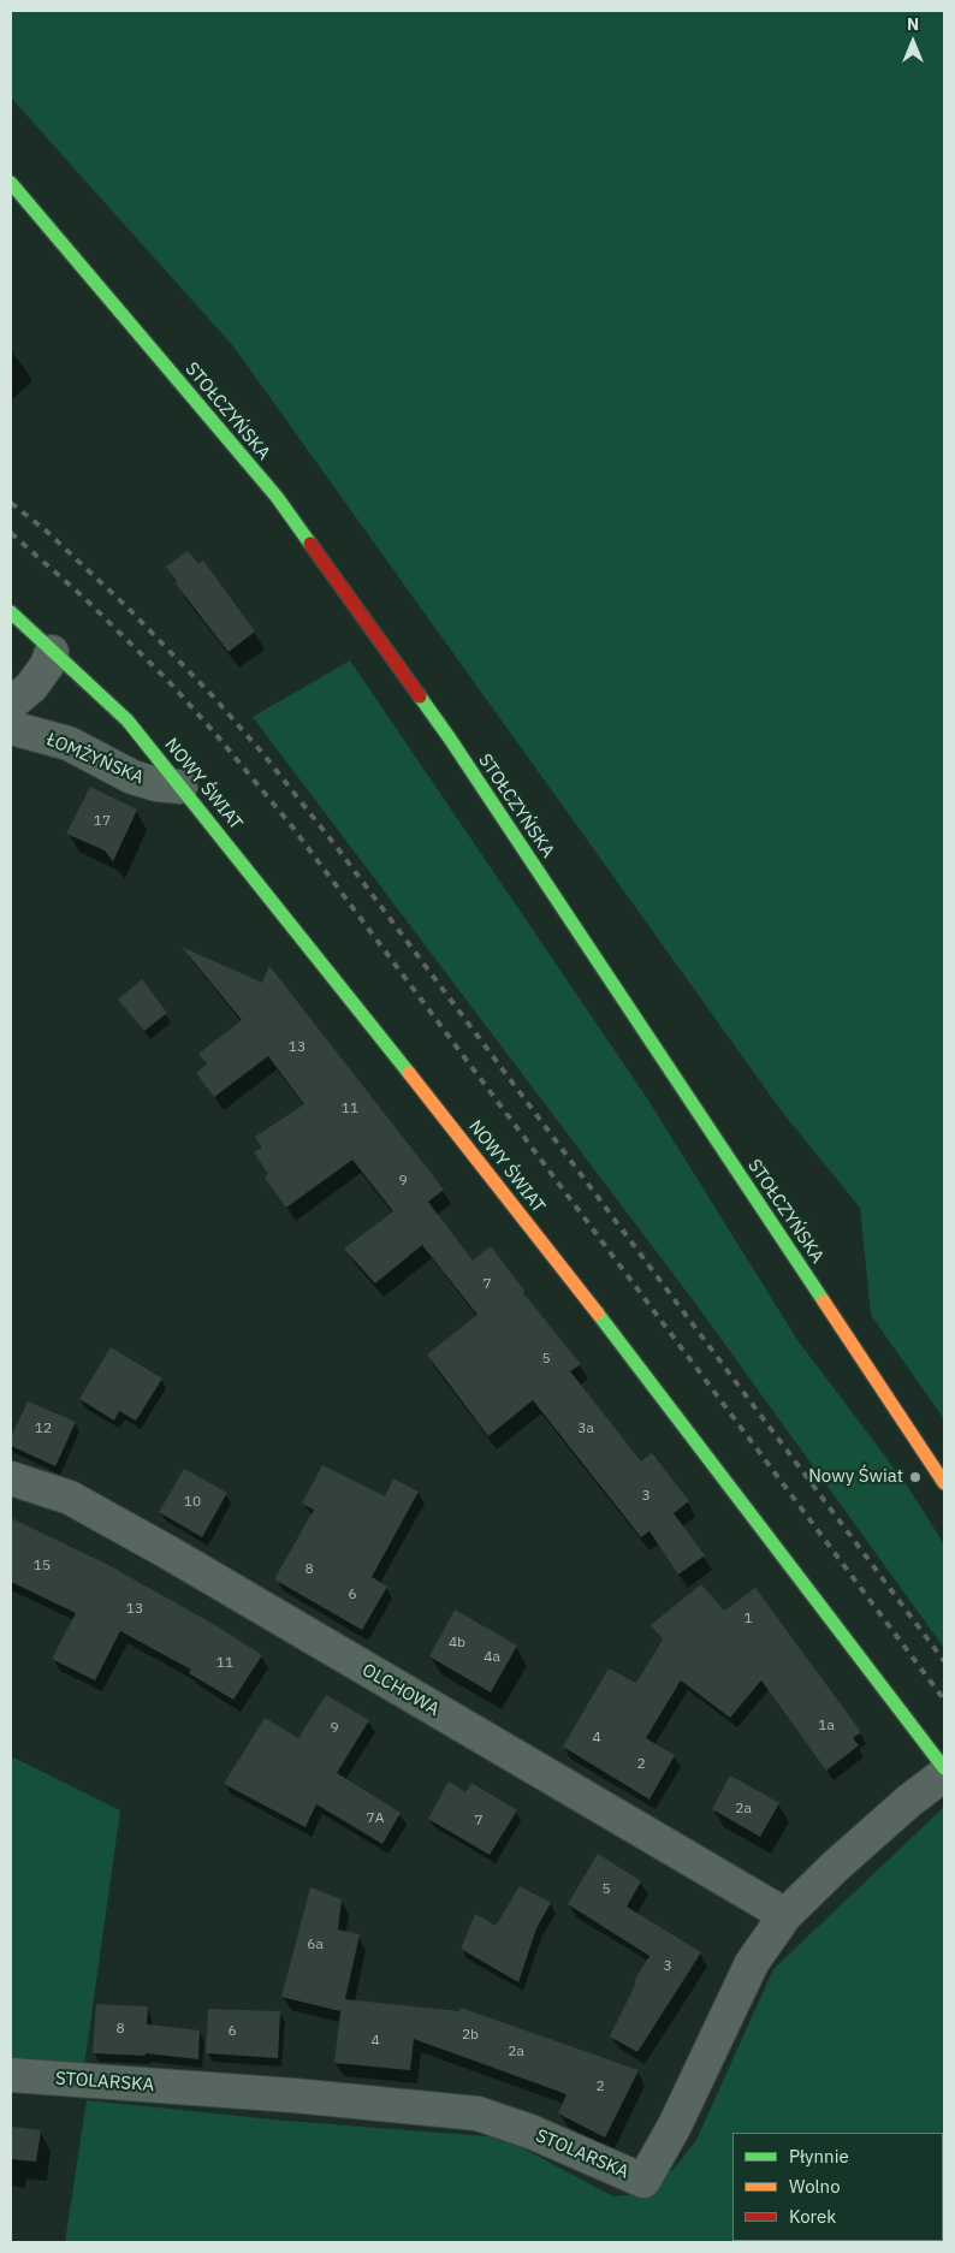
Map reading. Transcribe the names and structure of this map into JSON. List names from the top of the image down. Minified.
{"streets":{"street":["STOŁCZYŃSKA","ŁOMŻYŃSKA","NOWY ŚWIAT","OLCHOWA","STOLARSKA"]},"crossings":[["ŁOMŻYŃSKA","NOWY ŚWIAT"],["OLCHOWA","STOLARSKA"]],"places":["Nowy Świat"],"house_numbers":["17","13","11","9","7","5","12","3a","3","10","15","8","6","13","1","4b","4a","11","1a","9","4","2","2a","7A","7","5","6a","3","8","6","2b","4","2a","2"],"legend":["Płynnie","Wolno","Korek"],"north":"top"}
